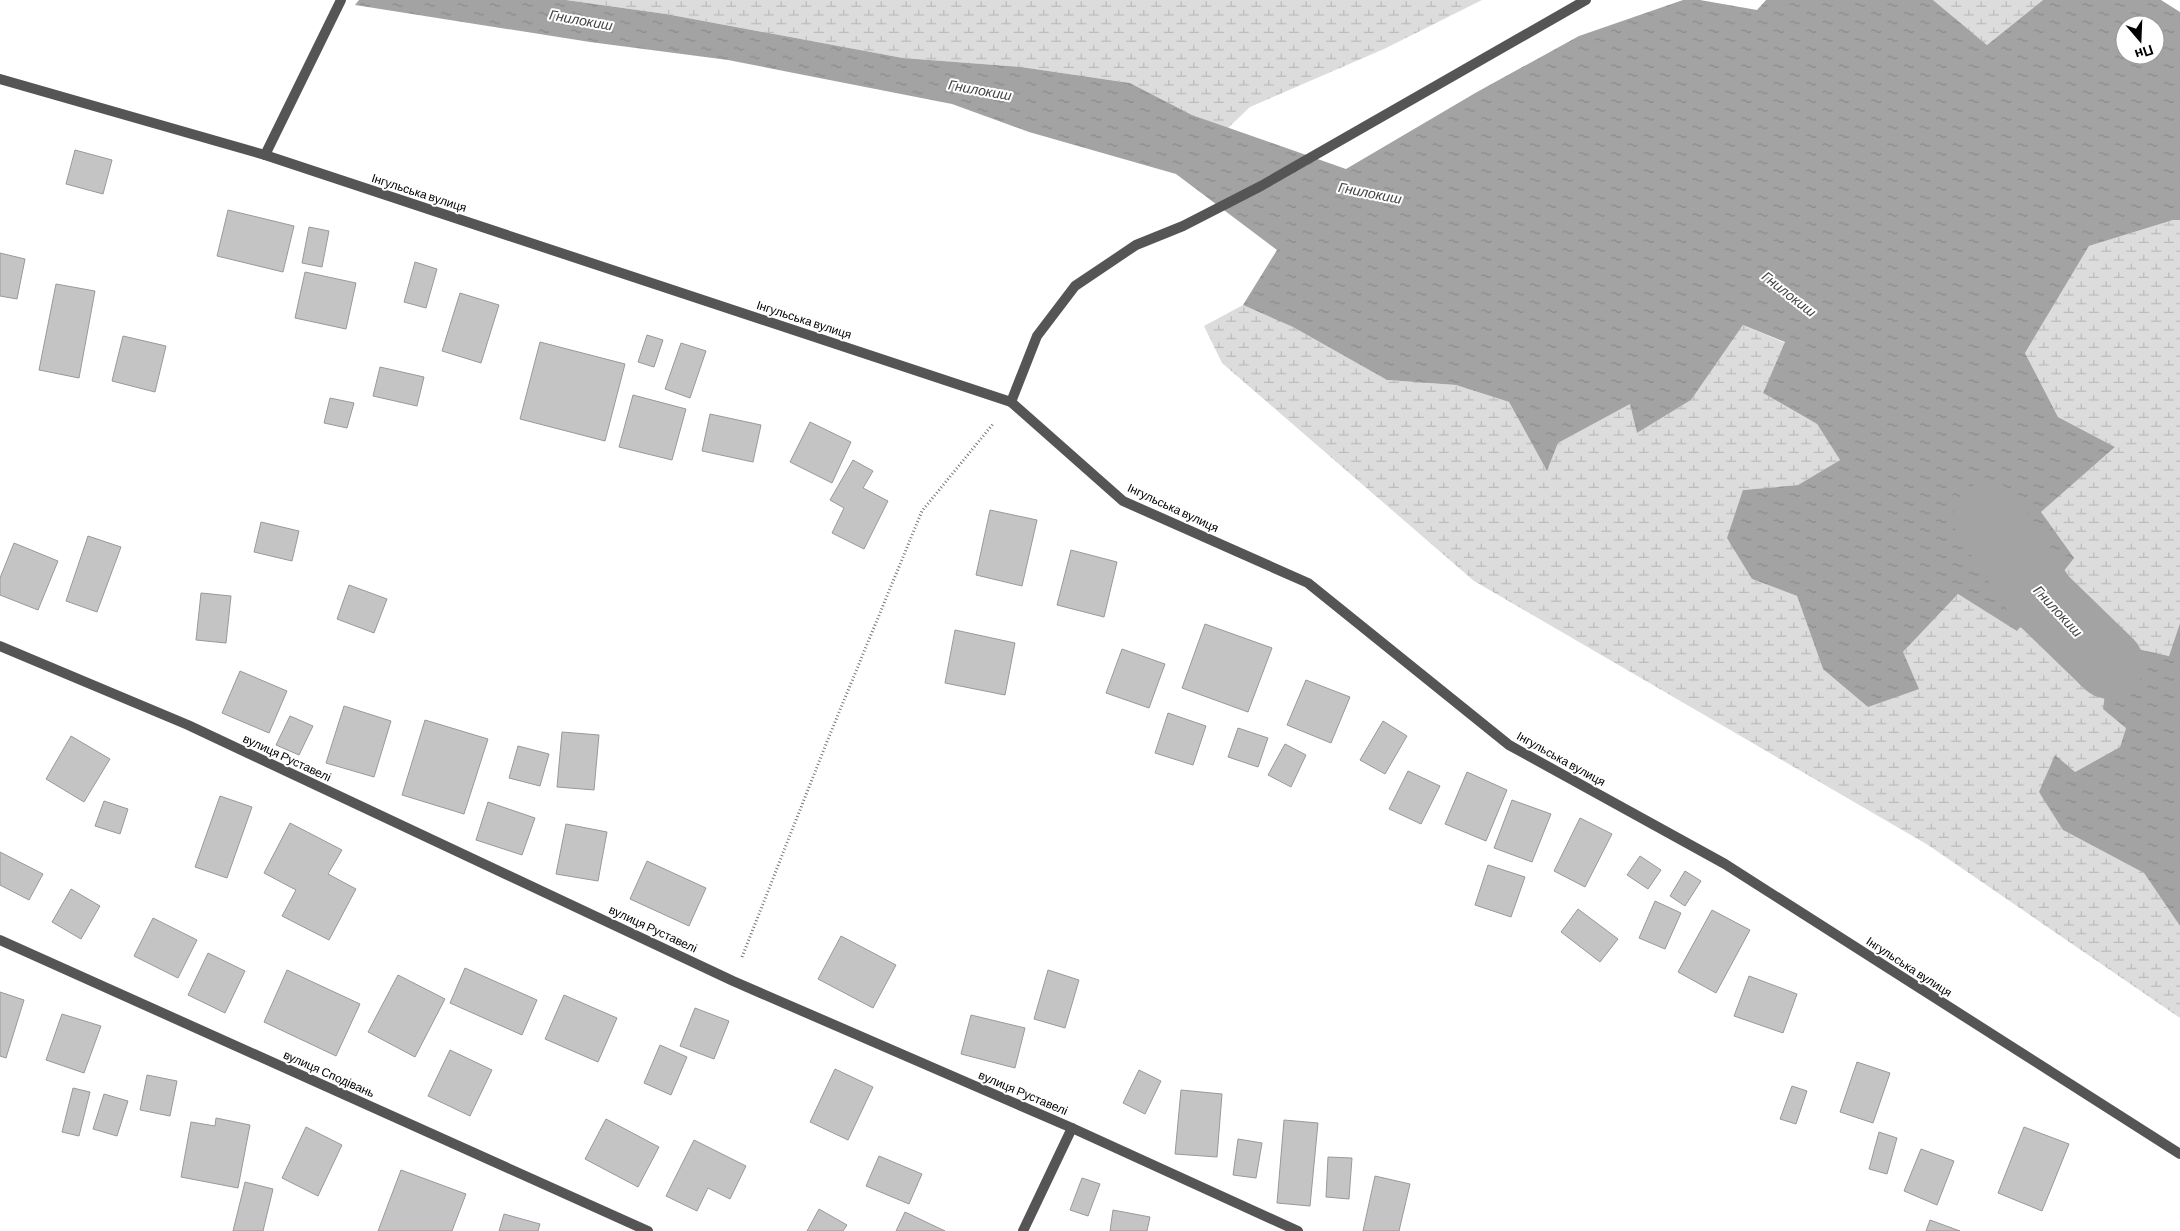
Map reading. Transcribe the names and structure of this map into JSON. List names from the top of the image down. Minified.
{"streets":{"street":["Інгульська вулиця","вулиця Руставелі","вулиця Сподівань"]},"water":["Гнилокиш"],"north":"bottom"}
